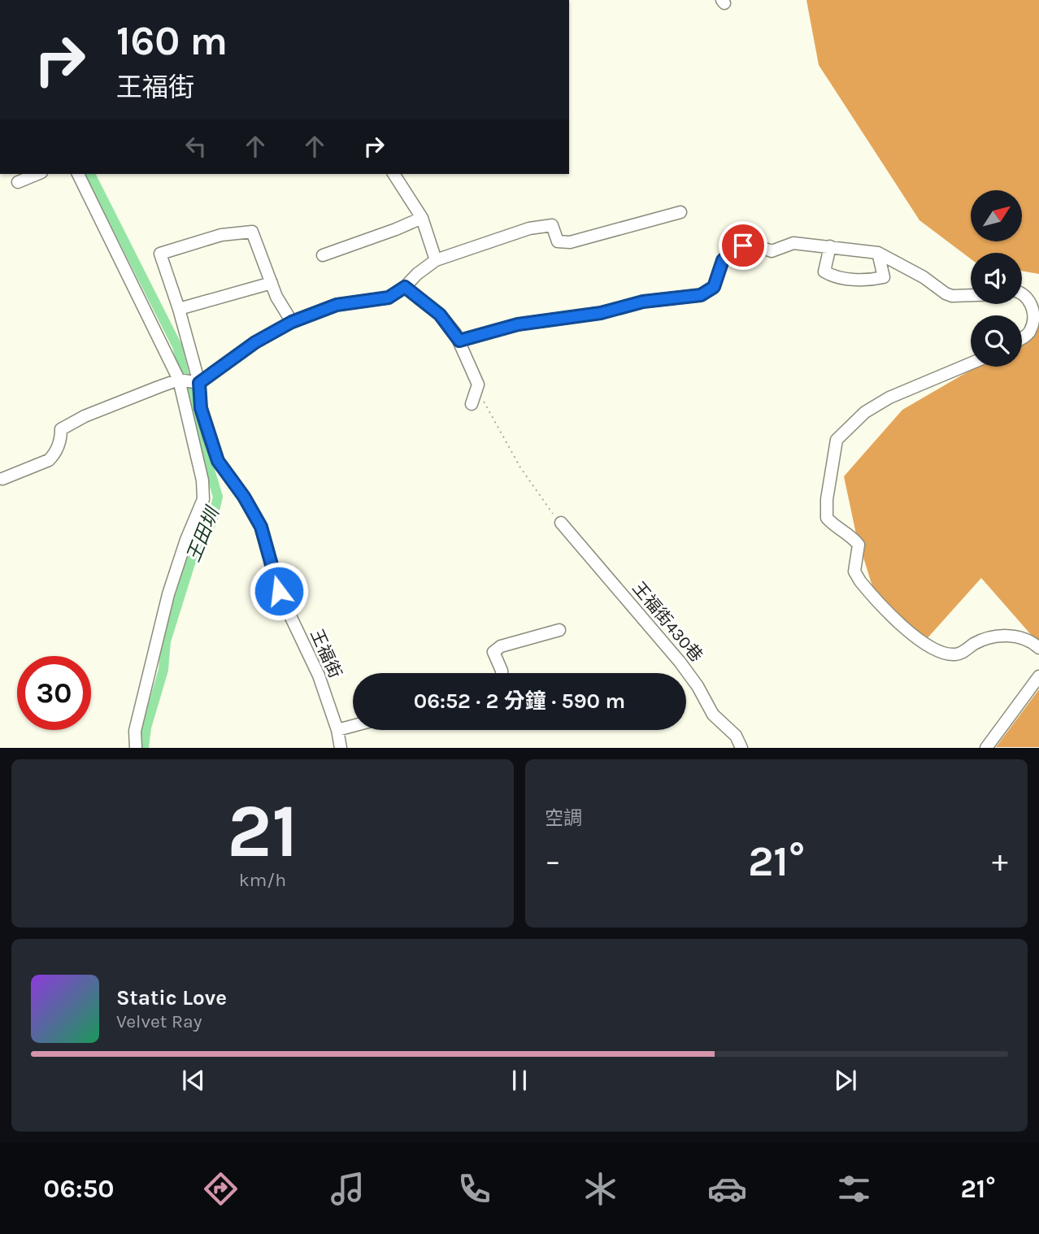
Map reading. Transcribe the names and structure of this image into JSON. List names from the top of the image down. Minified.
{"streets":{"street":["王福街430巷","王福街"]},"water":["王田圳"],"north":"top right","page":{"turn":["160 m","王福街"],"limit":"30","trip":"06:52 · 2 分鐘 · 590 m","tile":[["21","km/h"],"空調"],"heat":["−","21°","+"],"song":["Static Love","Velvet Ray"],"tabs":["06:50","21°"]}}
